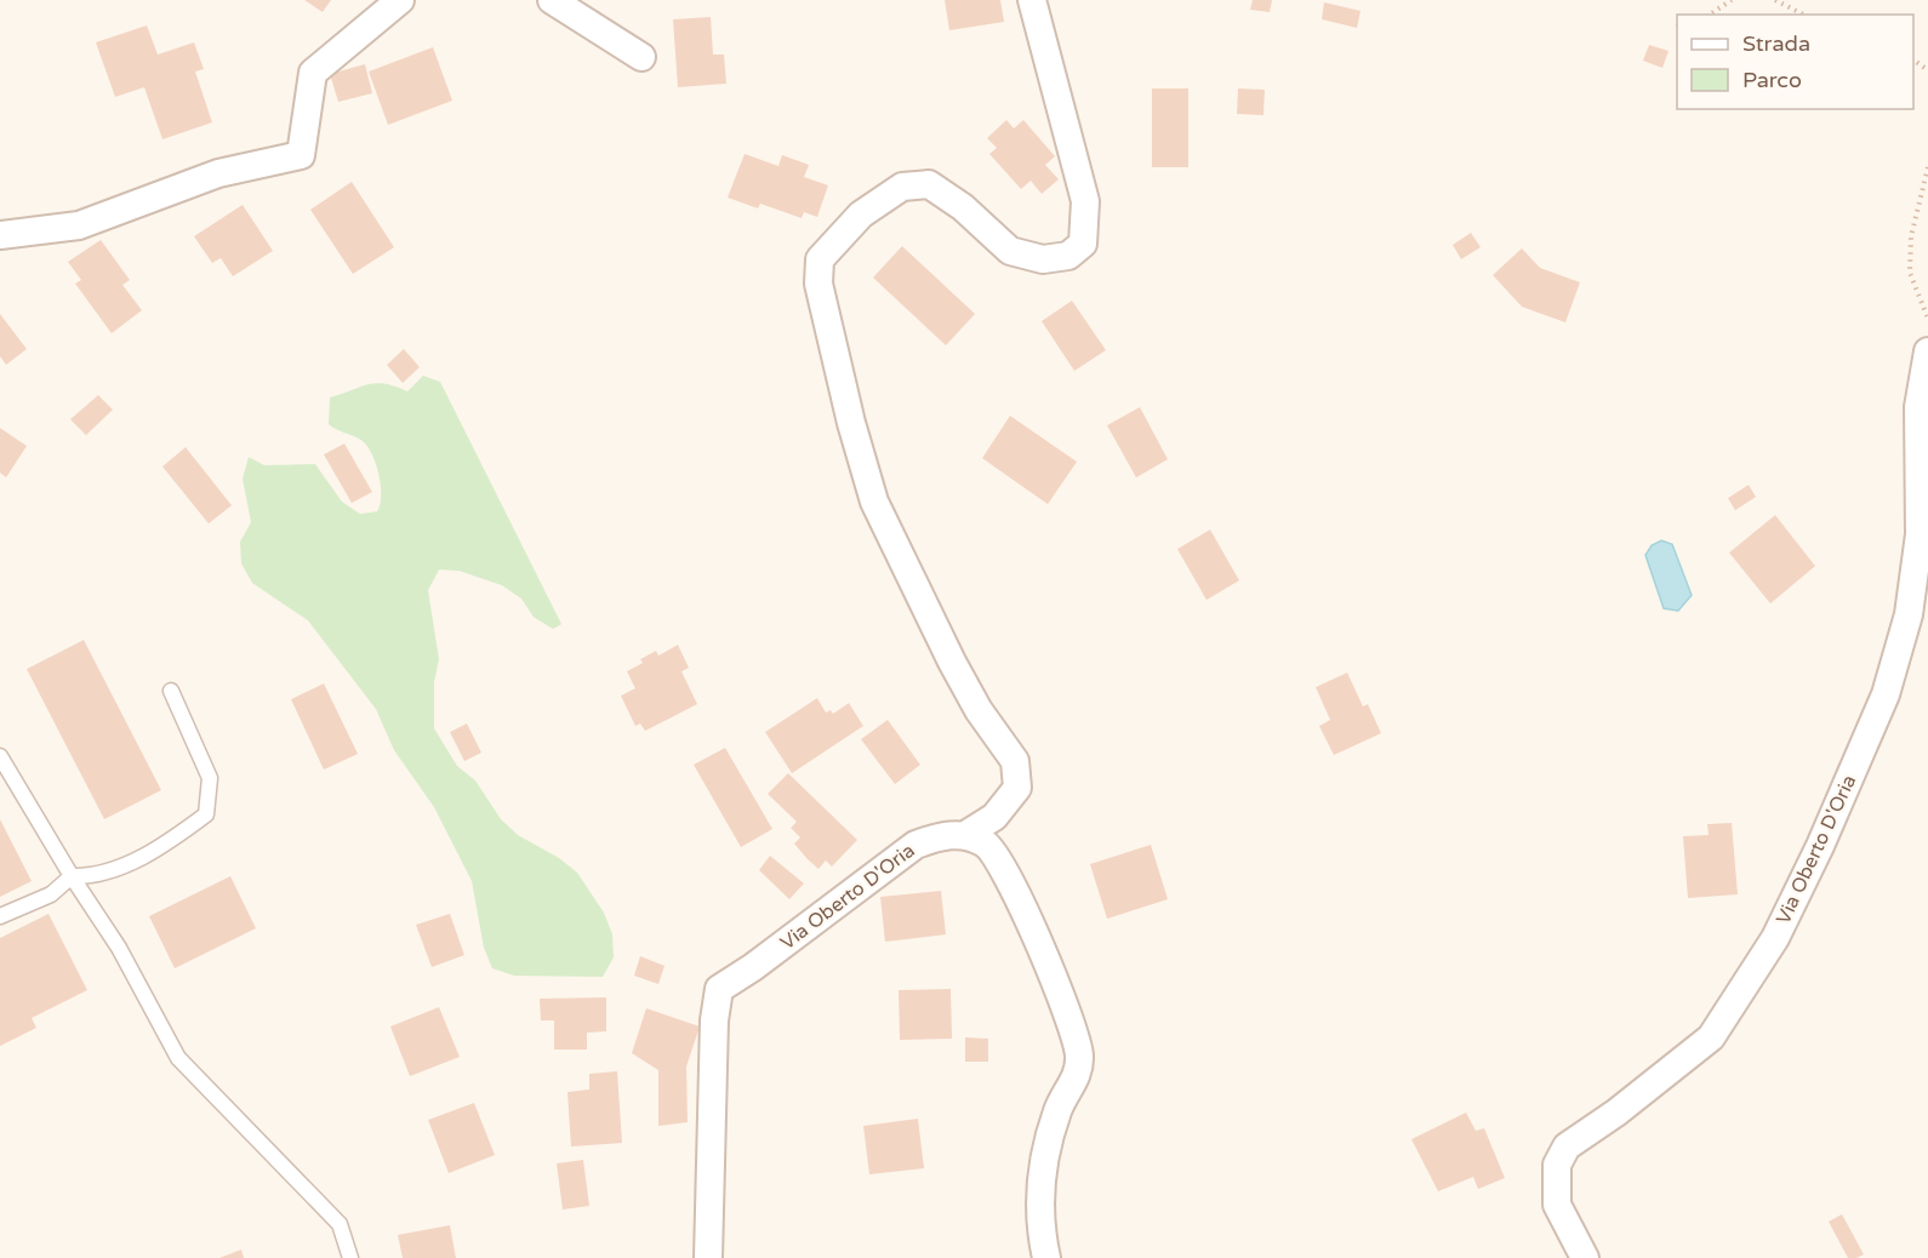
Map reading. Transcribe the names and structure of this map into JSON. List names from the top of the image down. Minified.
{"streets":{"street":["Via Oberto D'Oria"]},"legend":["Strada","Parco"]}
